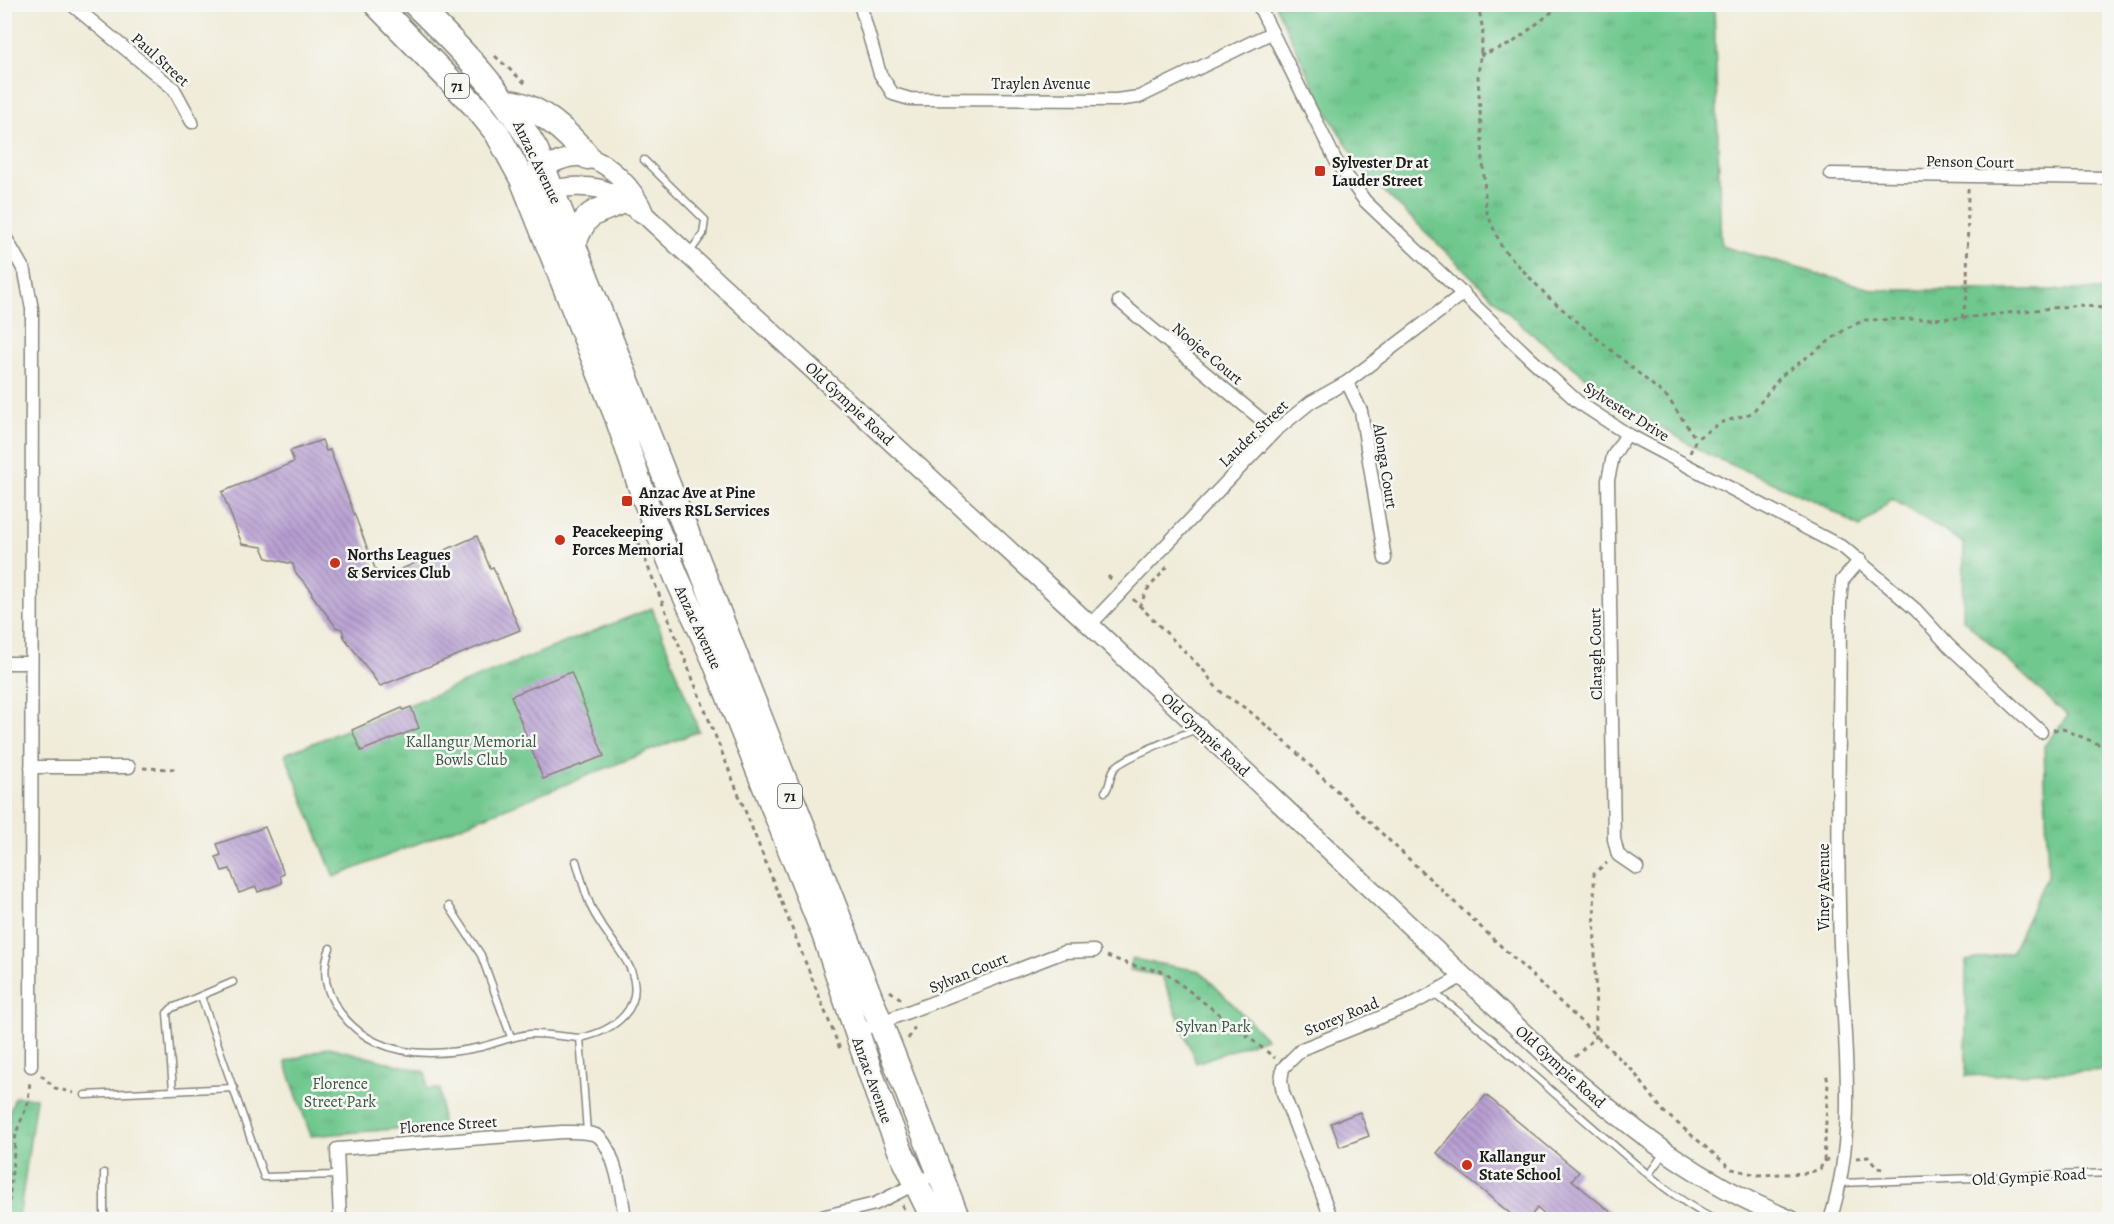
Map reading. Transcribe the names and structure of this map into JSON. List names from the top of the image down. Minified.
{"streets":{"highway":["71","Anzac Avenue"],"main road":["Old Gympie Road"],"street":["Paul Street","Traylen Avenue","Penson Court","Noojee Court","Sylvester Drive","Lauder Street","Alonga Court","Claragh Court","Viney Avenue","Sylvan Court","Storey Road","Florence Street"]},"crossings":[["Traylen Avenue","Sylvester Drive"],["Anzac Avenue","Old Gympie Road"],["Anzac Avenue","Sylvan Court"],["Noojee Court","Lauder Street"],["Old Gympie Road","Lauder Street"],["Old Gympie Road","Viney Avenue"],["Old Gympie Road","Storey Road"],["Sylvester Drive","Lauder Street"],["Sylvester Drive","Claragh Court"],["Sylvester Drive","Viney Avenue"],["Lauder Street","Alonga Court"]],"parks":["Kallangur Memorial Bowls Club","Sylvan Park","Florence Street Park"],"places":{"transit":["Sylvester Dr at Lauder Street","Anzac Ave at Pine Rivers RSL Services"],"other":["Peacekeeping Forces Memorial","Norths Leagues & Services Club","Kallangur State School"]}}
